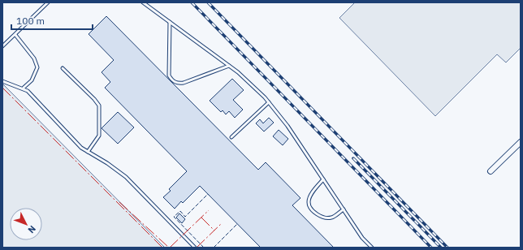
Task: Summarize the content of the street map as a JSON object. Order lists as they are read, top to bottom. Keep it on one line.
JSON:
{"scale_bar":"100 m","north":"bottom right"}
